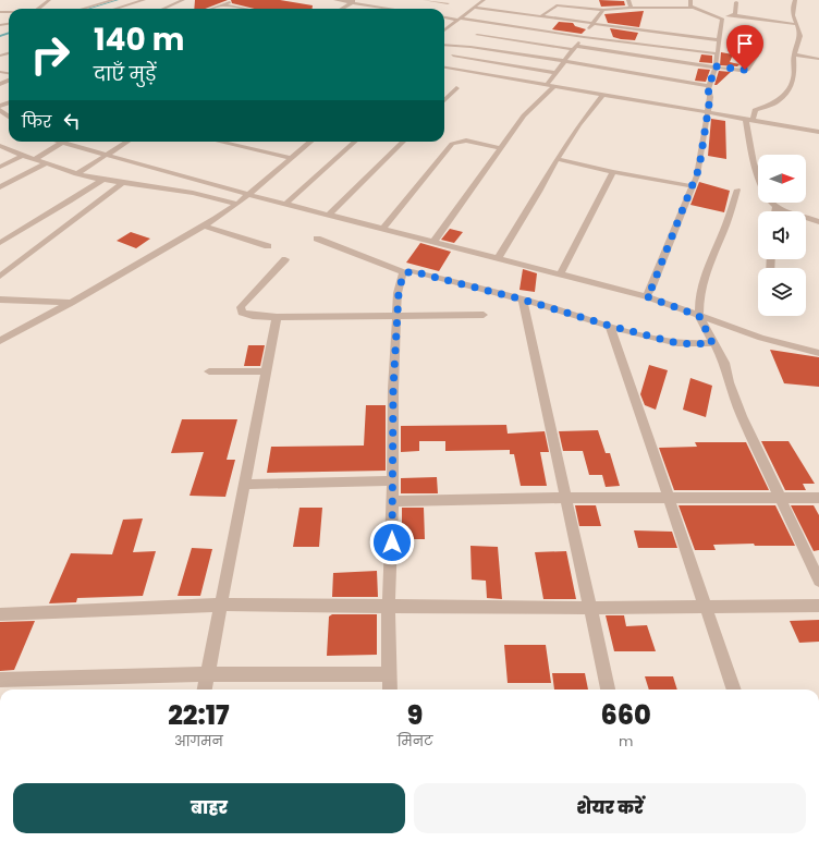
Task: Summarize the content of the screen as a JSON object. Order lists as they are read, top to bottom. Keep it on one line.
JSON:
{"north":"right","page":{"turn":["140 m","दाएँ मुड़ें"],"then":"फिर","eta":["22:17","आगमन","9","मिनट","660","m"],"buttons":["बाहर","शेयर करें"]}}
